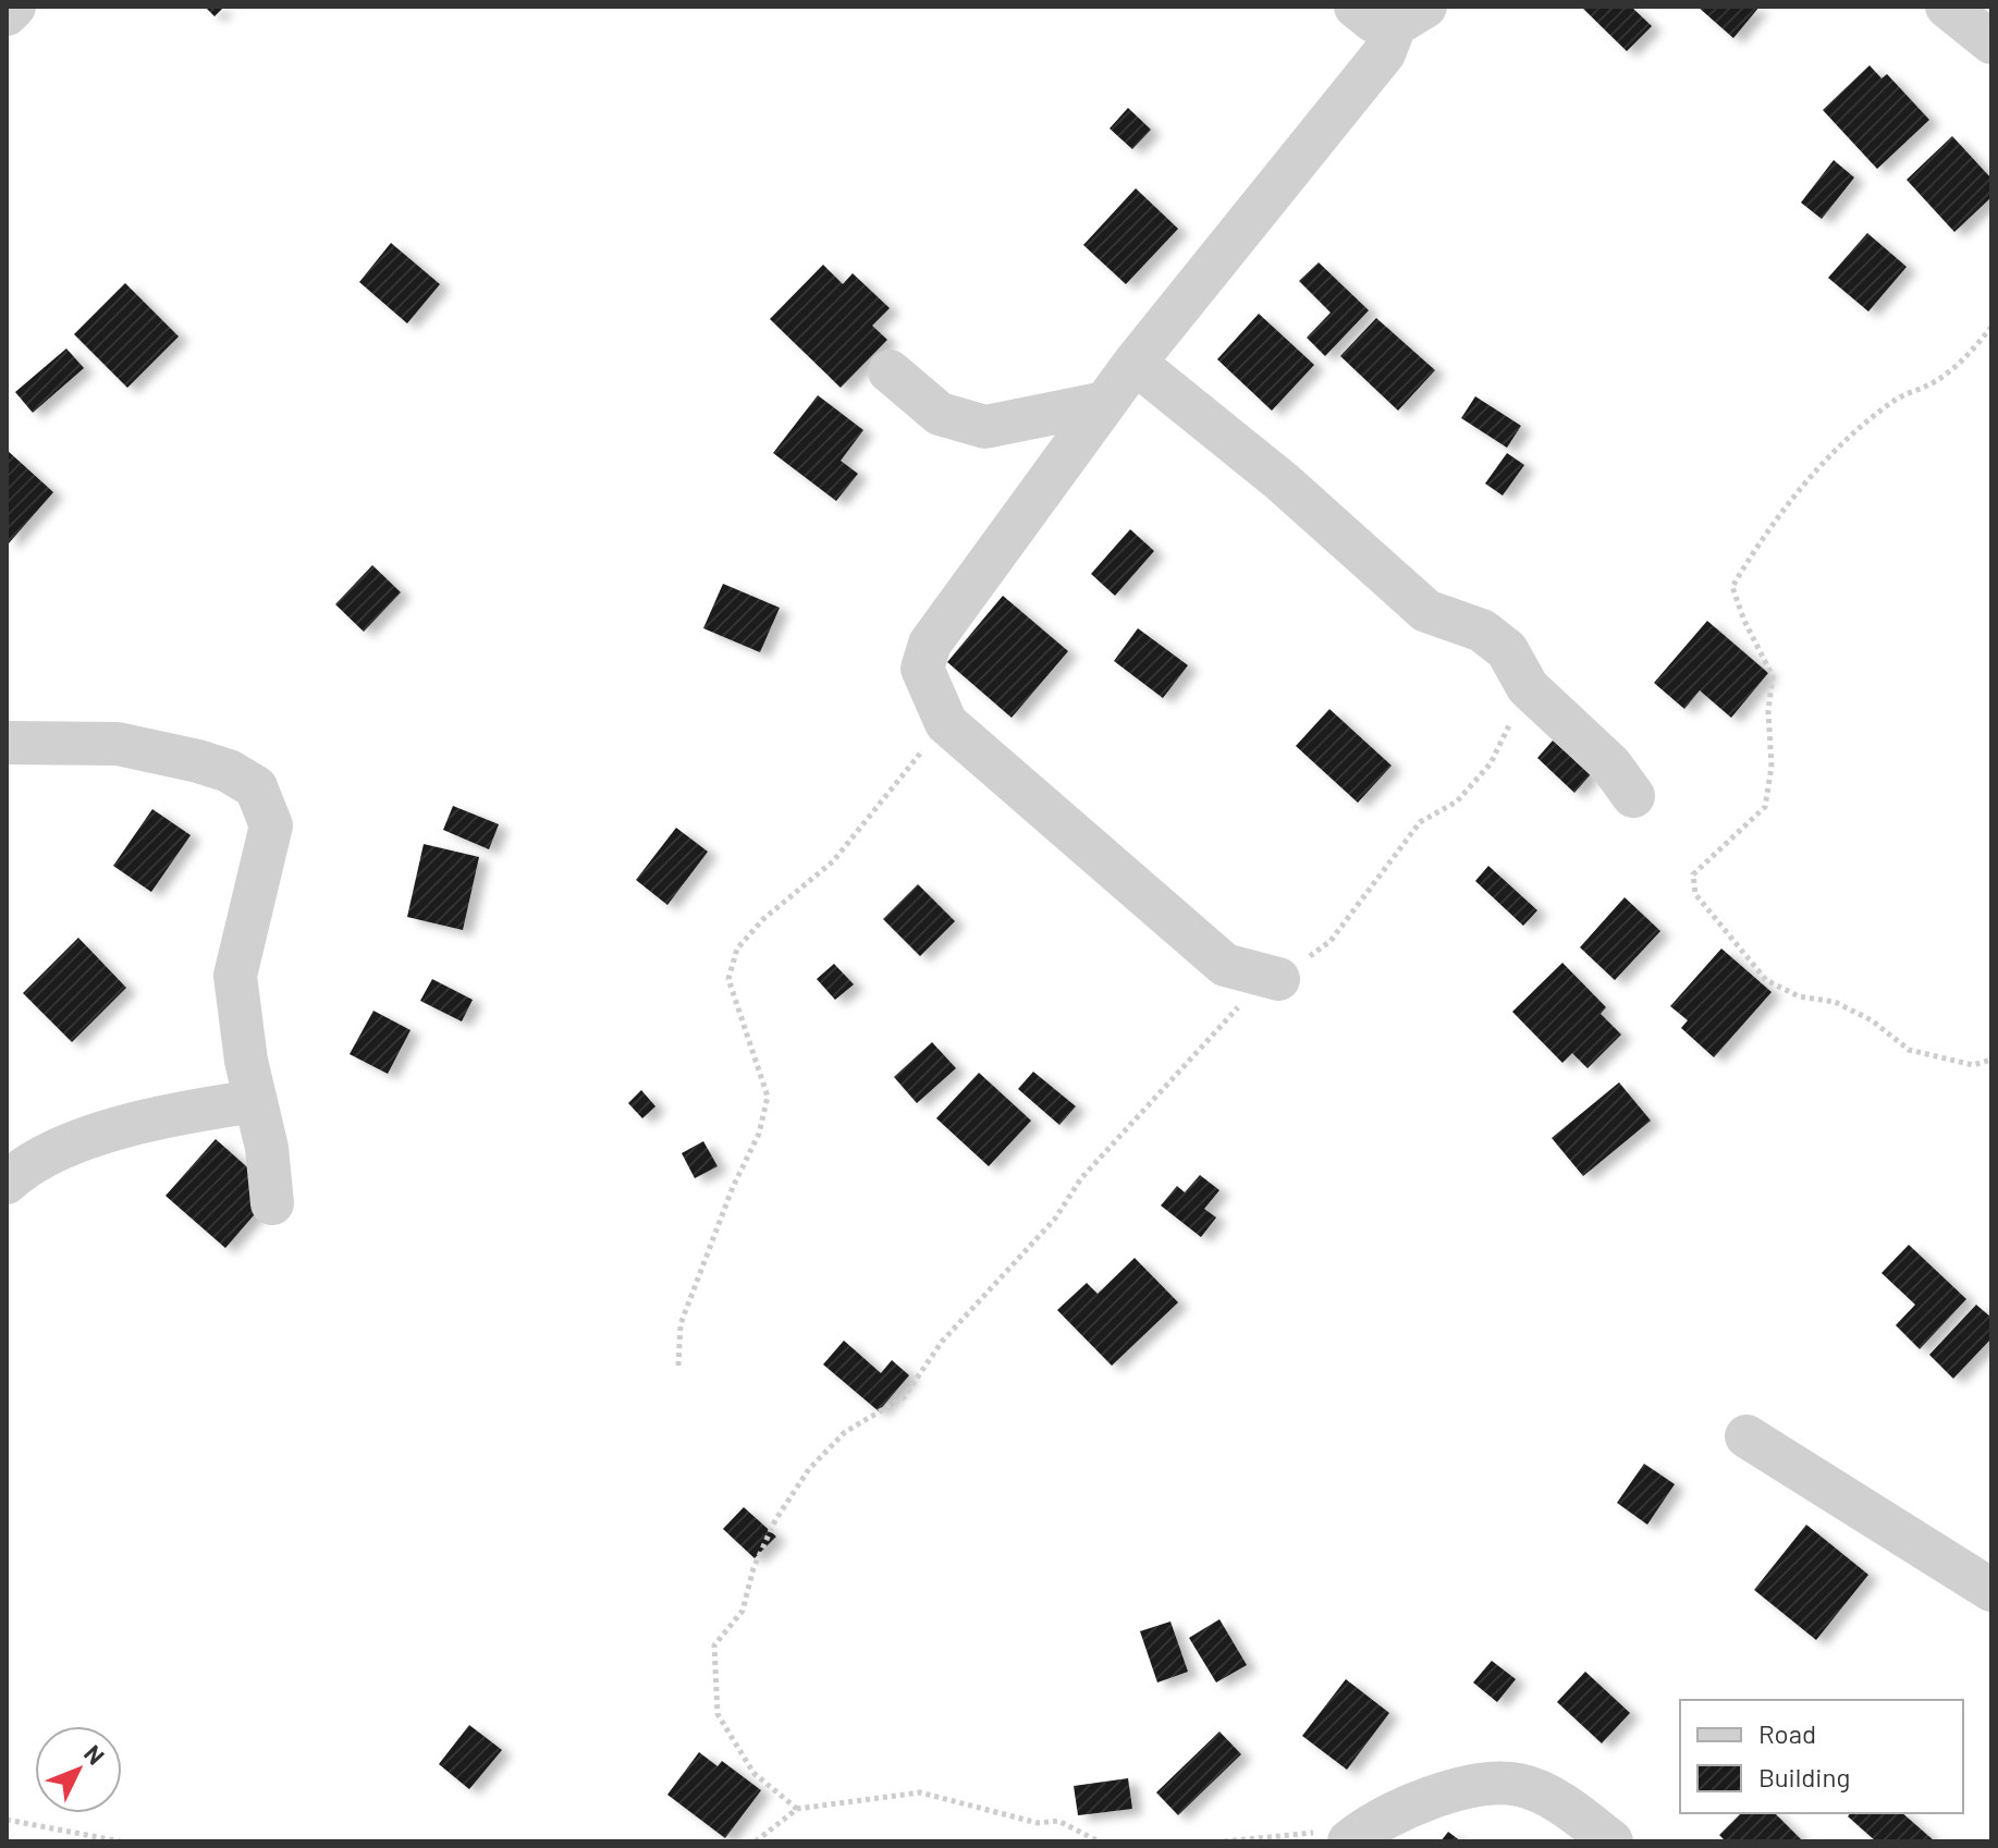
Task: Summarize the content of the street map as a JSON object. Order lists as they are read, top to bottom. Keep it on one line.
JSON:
{"legend":["Road","Building"],"north":"top right"}
